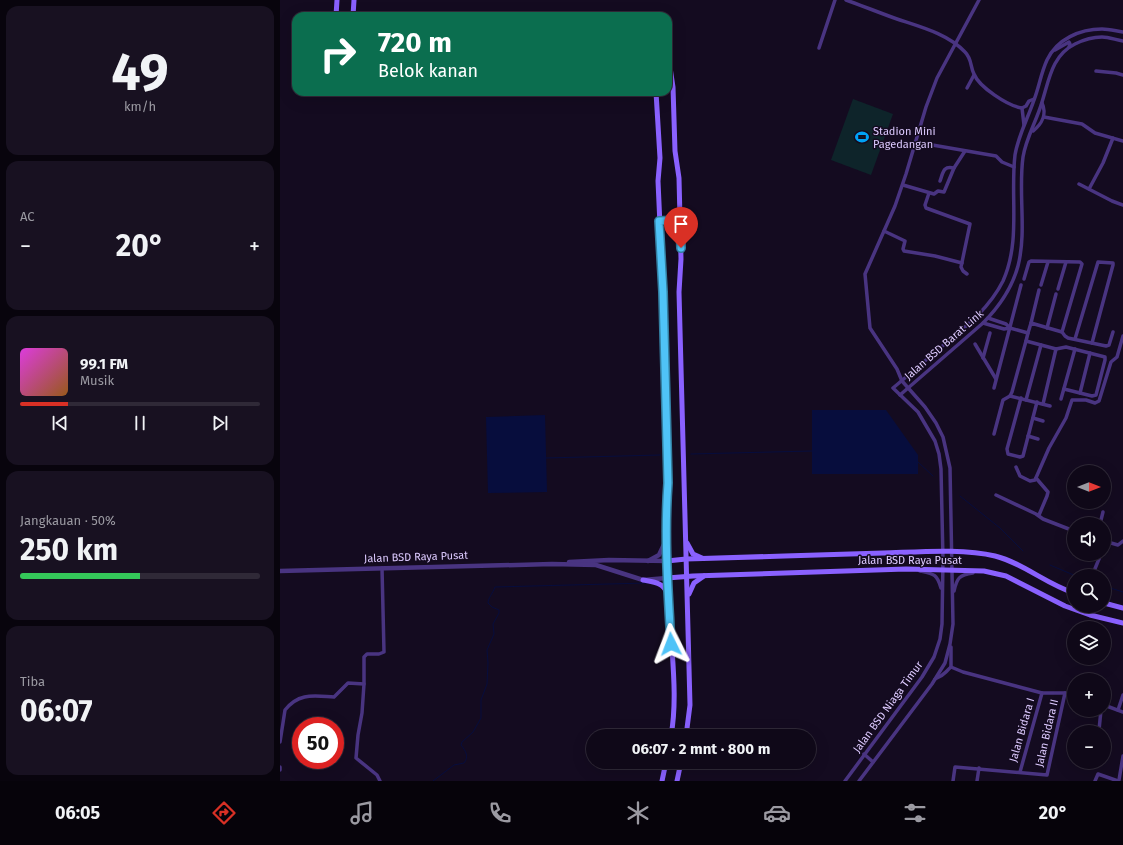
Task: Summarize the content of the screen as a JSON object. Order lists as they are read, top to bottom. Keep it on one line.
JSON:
{"streets":{"main road":["Jalan BSD Raya Pusat"],"street":["Jalan BSD Barat Link","Jalan BSD Niaga Timur","Jalan Bidara I","Jalan Bidara II"]},"crossings":[["Jalan BSD Barat Link","Jalan BSD Niaga Timur"],["Jalan BSD Raya Pusat","Jalan BSD Niaga Timur"],["Jalan Bidara I","Jalan Bidara II"]],"places":{"sports":["Stadion Mini Pagedangan"]},"north":"right","page":{"tile":[["49","km/h"],"AC",["Jangkauan · 50%","250 km"],["Tiba","06:07"]],"turn":["720 m","Belok kanan"],"heat":["−","20°","+"],"song":["99.1 FM","Musik"],"map_buttons":["+","−"],"limit":"50","trip":"06:07 · 2 mnt · 800 m","tabs":["06:05","20°"]}}
